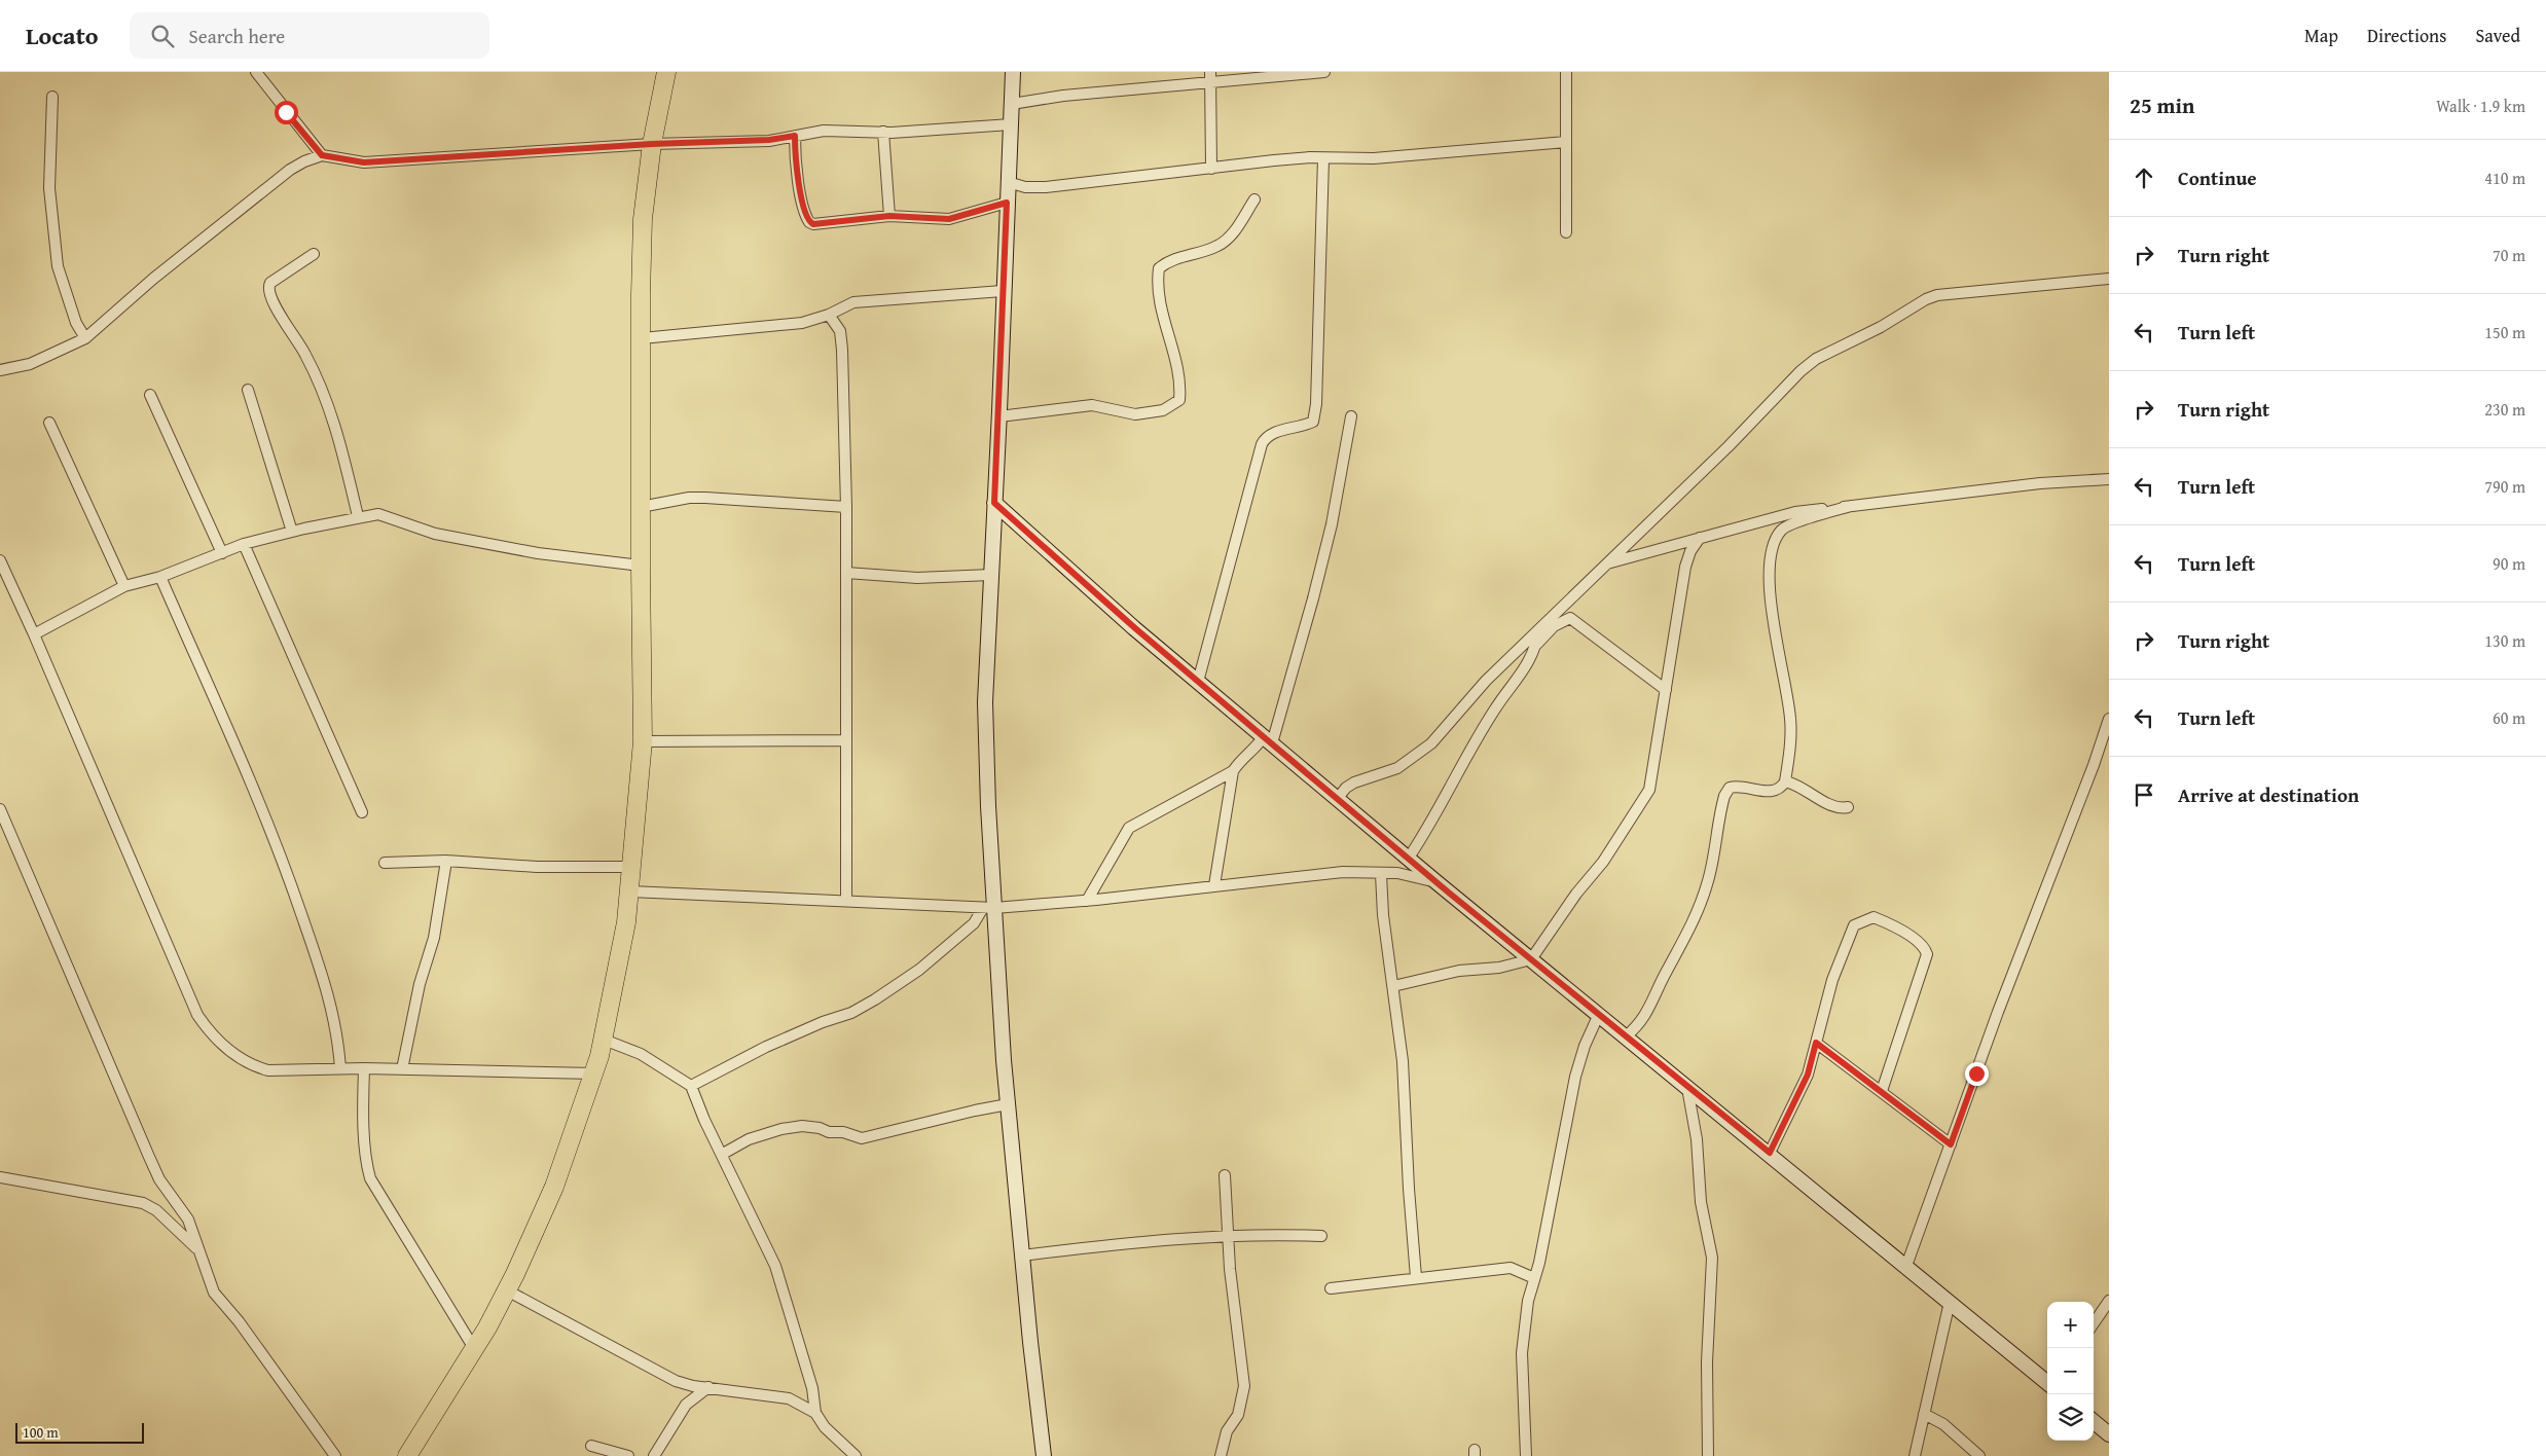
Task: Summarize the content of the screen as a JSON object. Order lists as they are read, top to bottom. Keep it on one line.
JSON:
{"scale_bar":"100 m","page":{"header":"Locato","search":"Search here","nav":["Map","Directions","Saved"],"heading":["25 min","Walk · 1.9 km"],"list":[["Continue","410 m"],["Turn right","70 m"],["Turn left","150 m"],["Turn right","230 m"],["Turn left","790 m"],["Turn left","90 m"],["Turn right","130 m"],["Turn left","60 m"],"Arrive at destination"],"map_buttons":["+","−"],"scale":"100 m"}}
